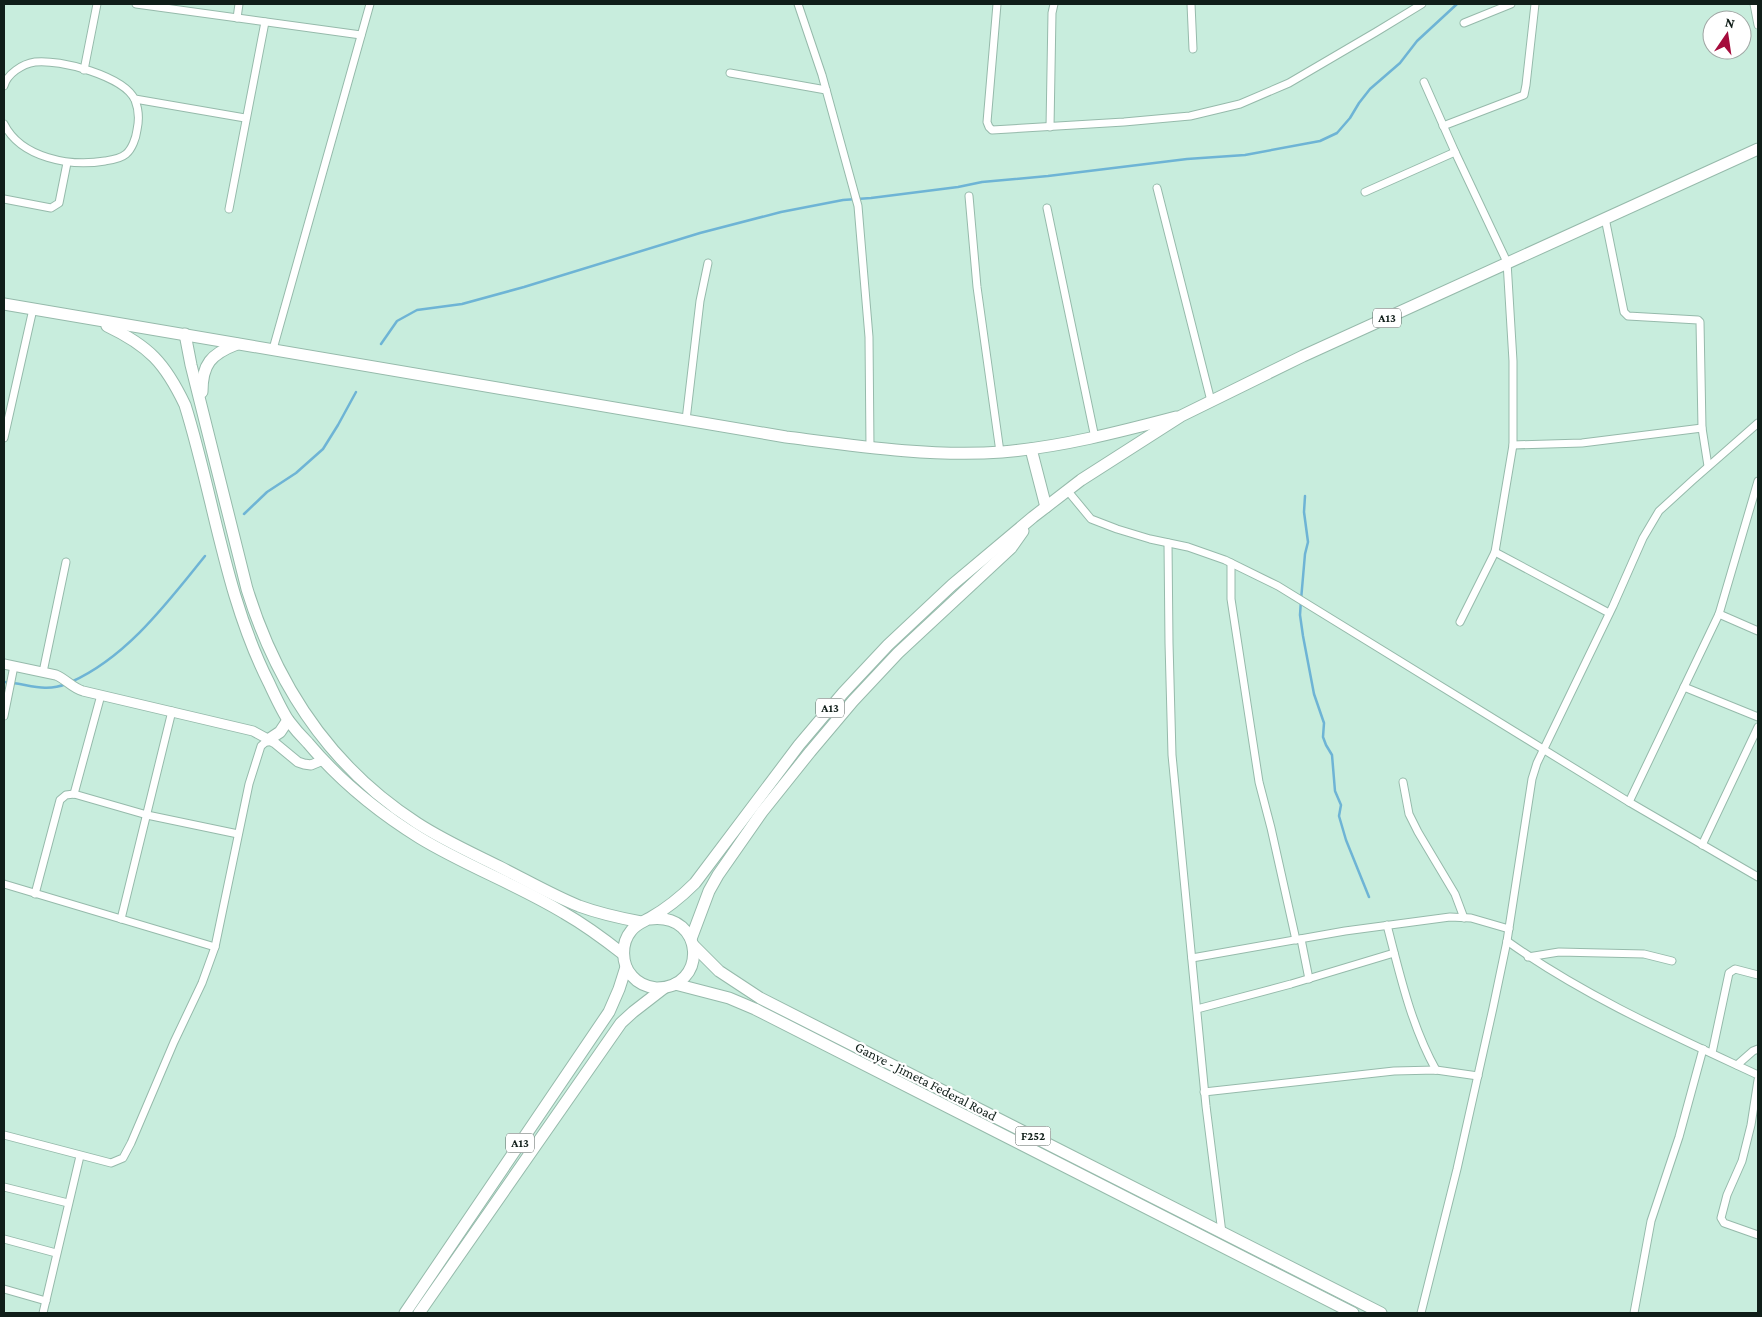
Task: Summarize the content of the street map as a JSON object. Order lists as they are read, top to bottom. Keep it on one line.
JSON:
{"streets":{"main road":["A13","Ganye - Jimeta Federal Road","F252"]},"crossings":[["A13","Ganye - Jimeta Federal Road"]],"north":"top"}
